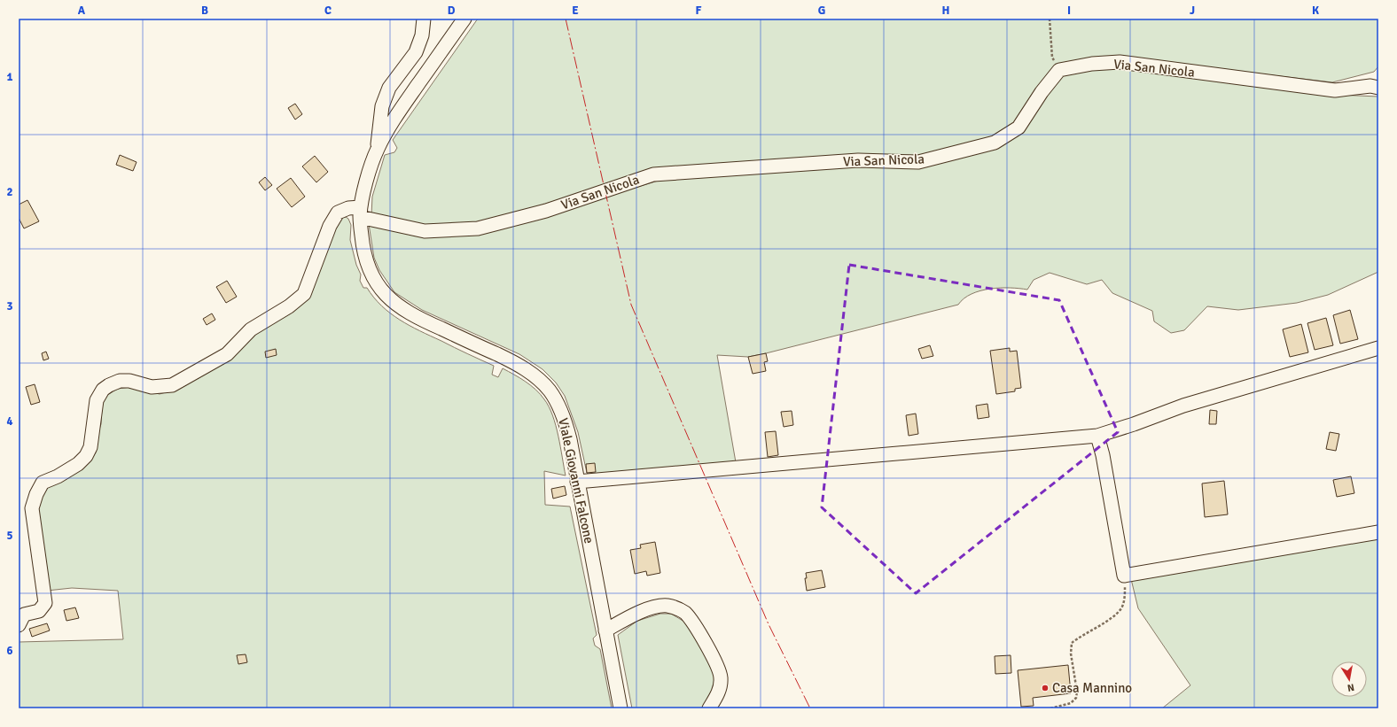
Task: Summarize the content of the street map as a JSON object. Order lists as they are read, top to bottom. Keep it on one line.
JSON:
{"streets":{"street":["Via San Nicola","Viale Giovanni Falcone"]},"crossings":[["Via San Nicola","Viale Giovanni Falcone"]],"places":["Casa Mannino"],"north":"bottom","grid":{"columns":["A","B","C","D","E","F","G","H","I","J","K"],"rows":["1","2","3","4","5","6"]}}
